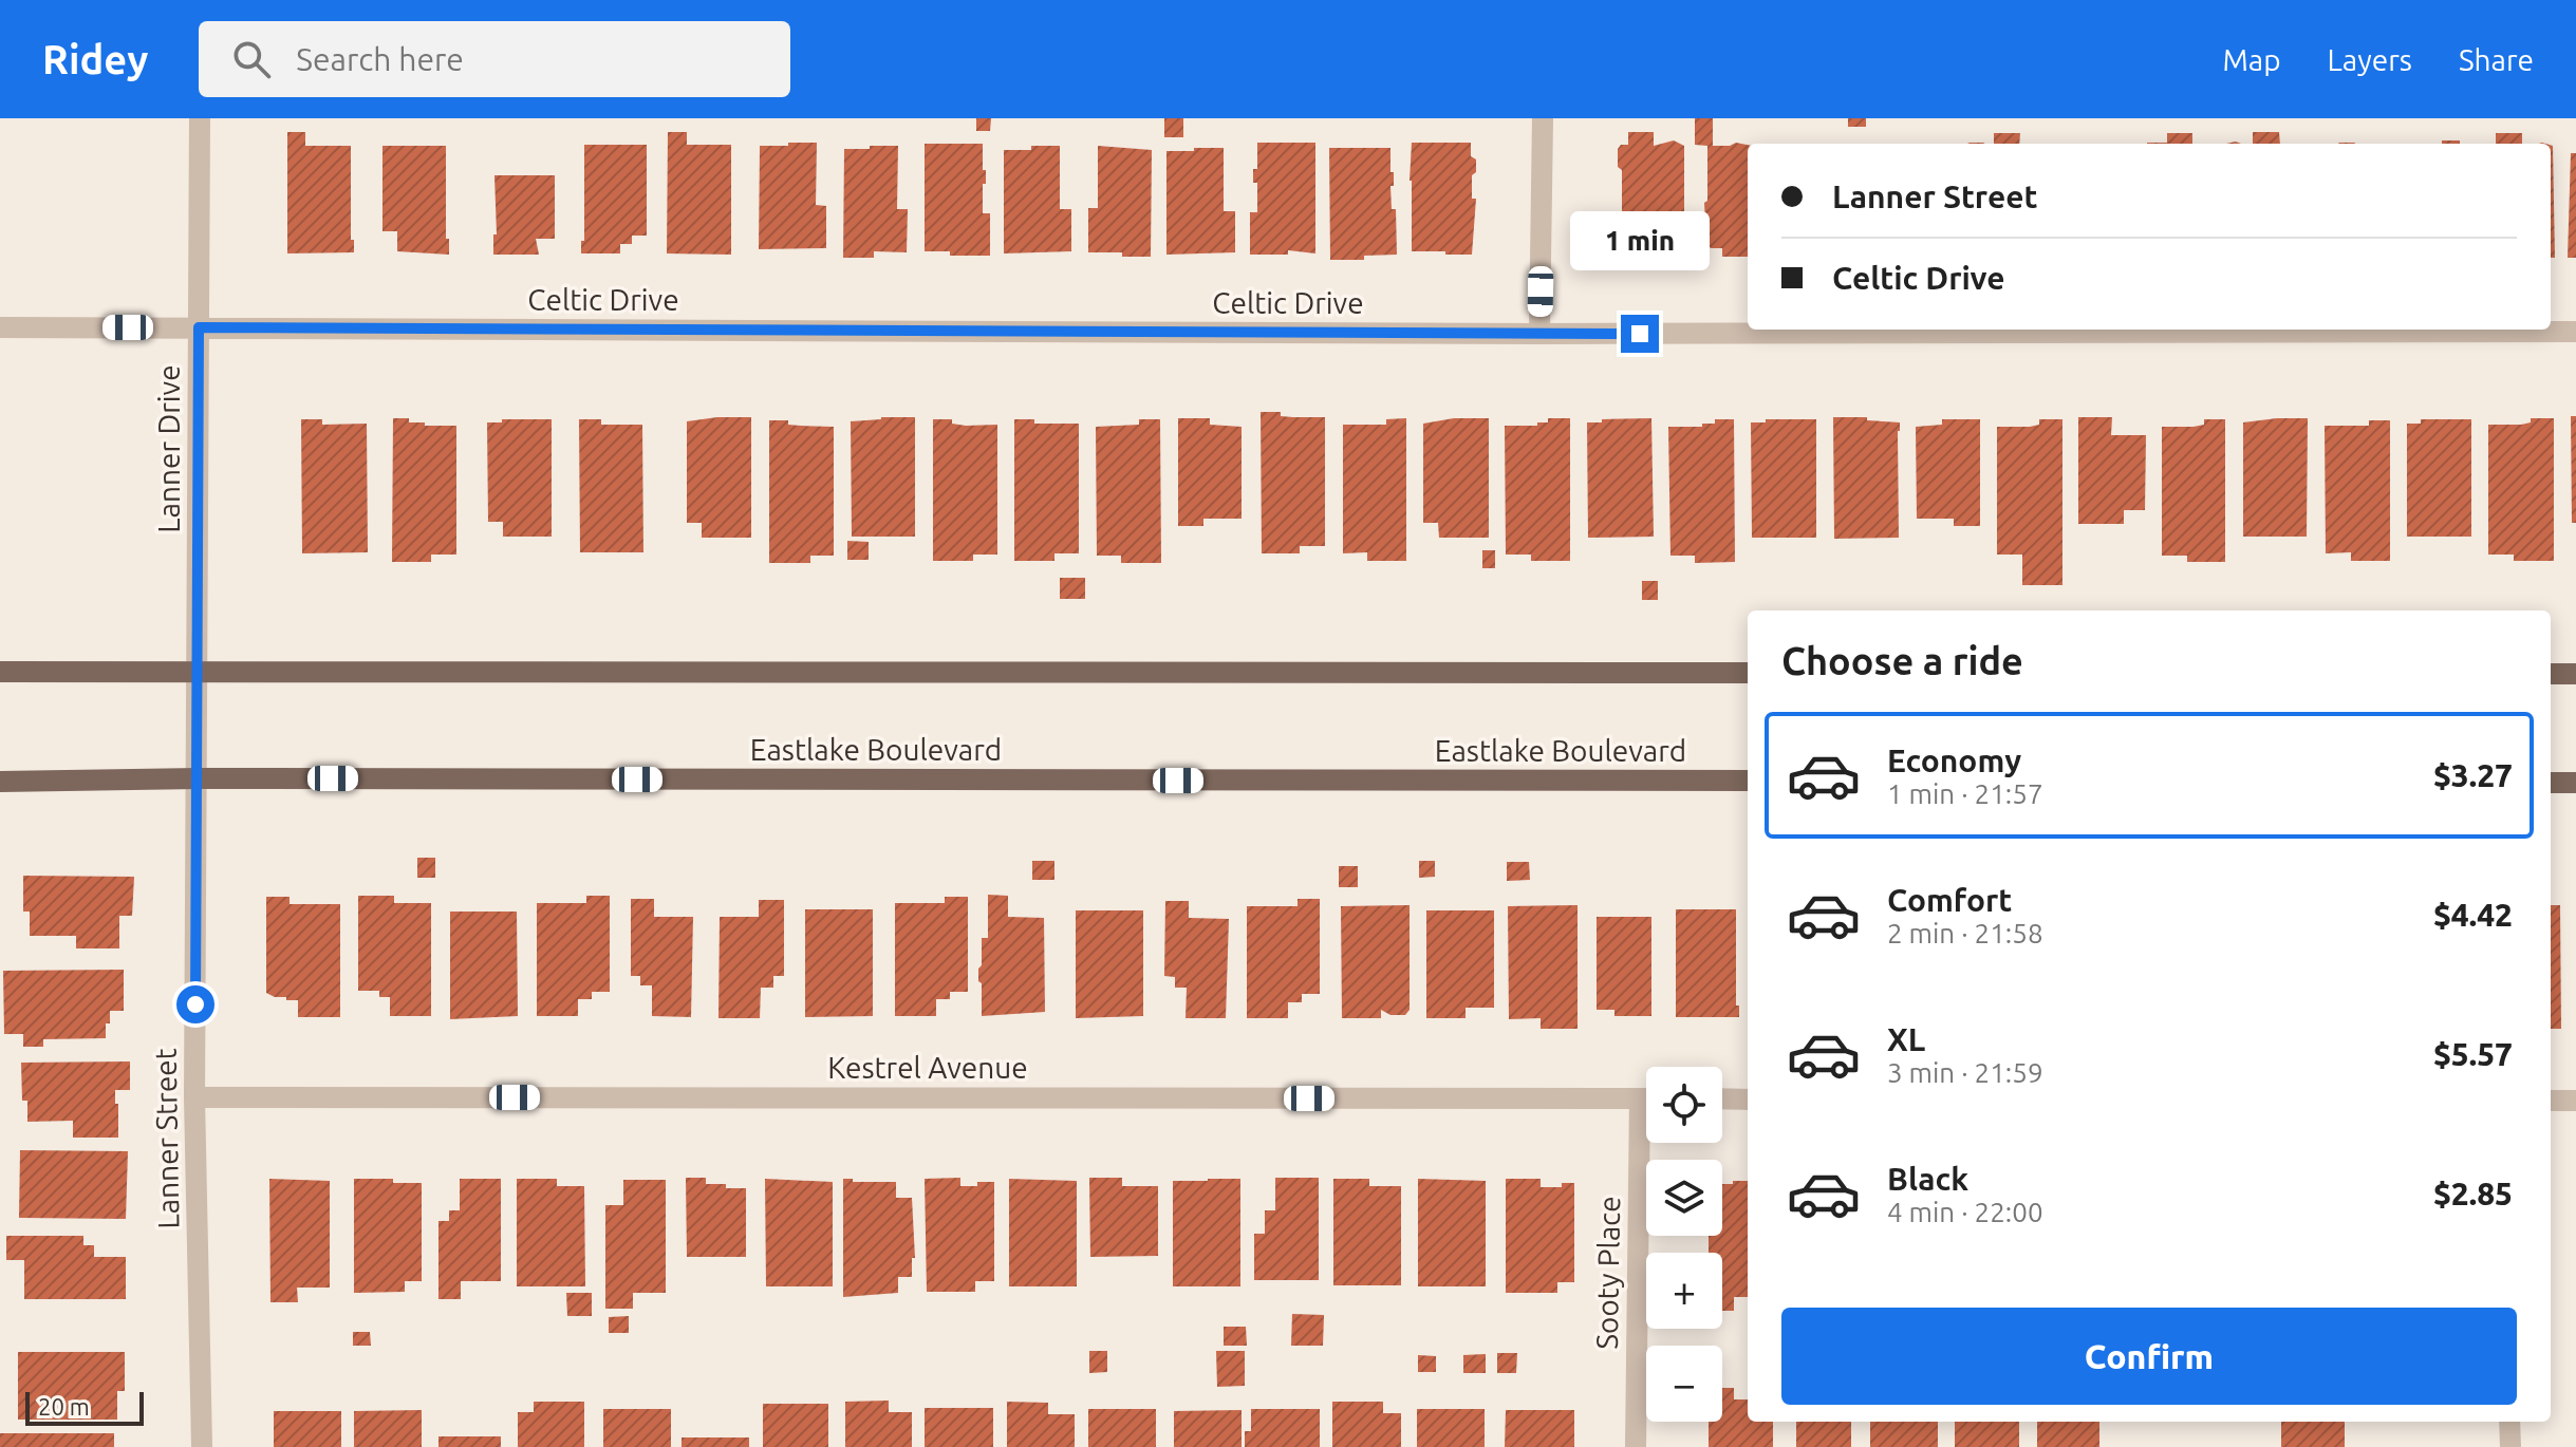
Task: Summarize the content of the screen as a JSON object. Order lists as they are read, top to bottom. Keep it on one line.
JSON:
{"streets":{"main road":["Eastlake Boulevard"],"street":["Celtic Drive","Lanner Drive","Kestrel Avenue","Lanner Street","Sooty Place"]},"crossings":[["Celtic Drive","Lanner Drive"],["Lanner Drive","Eastlake Boulevard"],["Lanner Drive","Lanner Street"],["Eastlake Boulevard","Lanner Street"],["Kestrel Avenue","Lanner Street"]],"scale_bar":"20 m","page":{"header":"Ridey","search":"Search here","nav":["Map","Layers","Share"],"banner":["Lanner Street","Celtic Drive"],"bubble":"1 min","heading":"Choose a ride","list":[{"name":"Economy","note":"1 min · 21:57","value":"$3.27"},{"name":"Comfort","note":"2 min · 21:58","value":"$4.42"},{"name":"XL","note":"3 min · 21:59","value":"$5.57"},{"name":"Black","note":"4 min · 22:00","value":"$2.85"}],"map_buttons":["+","−"],"buttons":"Confirm","scale":"20 m"}}
